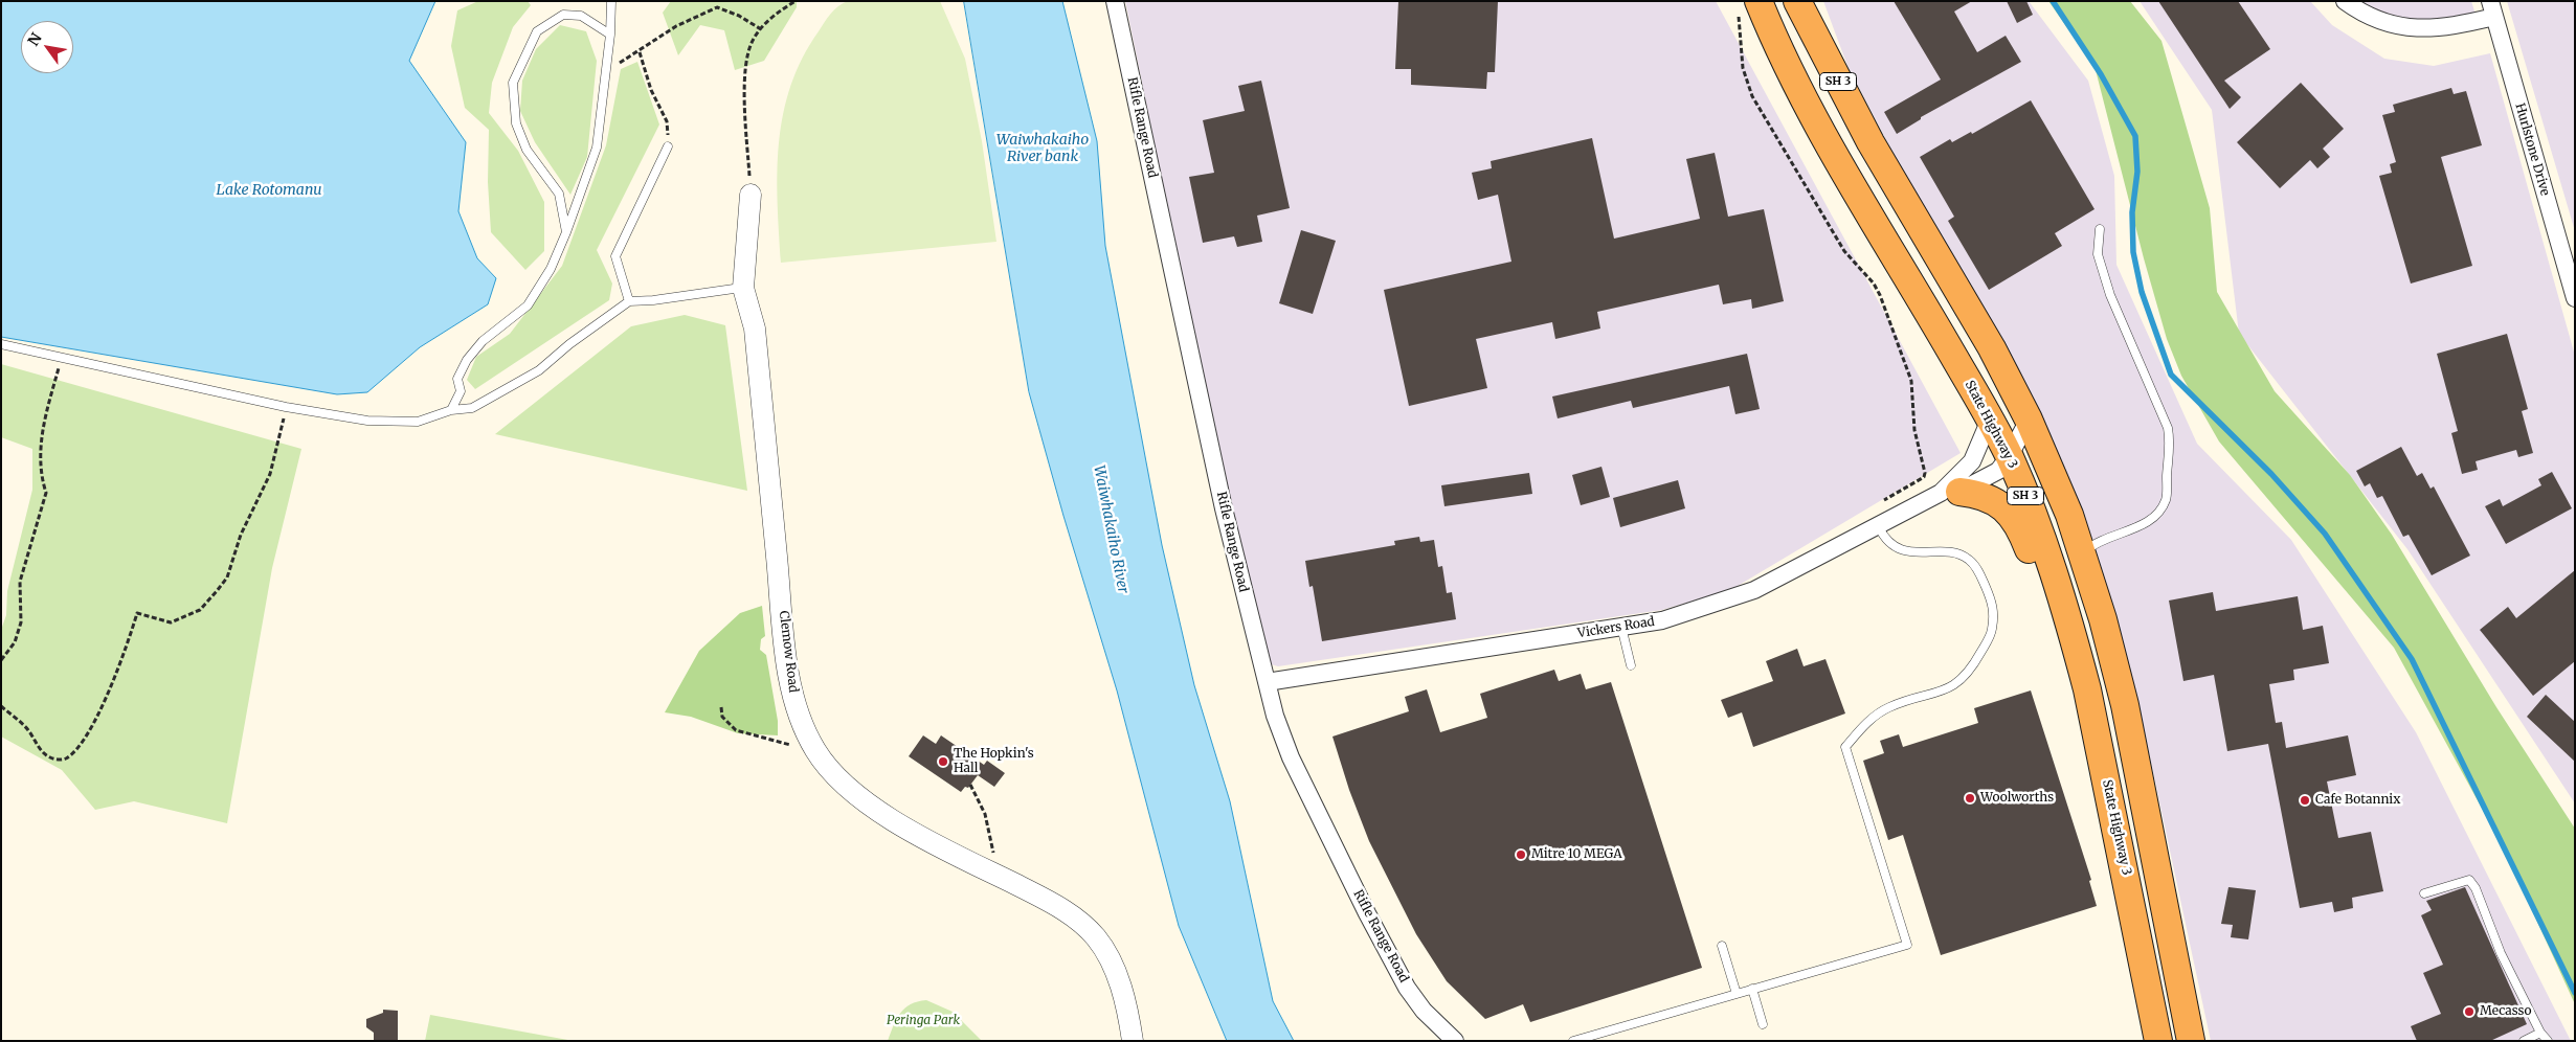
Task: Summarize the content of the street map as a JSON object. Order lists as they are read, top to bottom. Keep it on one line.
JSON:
{"streets":{"highway":["SH 3","State Highway 3"],"street":["Rifle Range Road","Hurlstone Drive","Vickers Road","Clemow Road"]},"crossings":[["SH 3","Vickers Road"],["Rifle Range Road","Vickers Road"],["State Highway 3","Vickers Road"]],"water":["Waiwhakaiho River bank","Lake Rotomanu","Waiwhakaiho River"],"parks":["Peringa Park"],"places":["The Hopkin's Hall","Woolworths","Cafe Botannix","Mitre 10 MEGA","Mecasso"],"north":"top left"}
